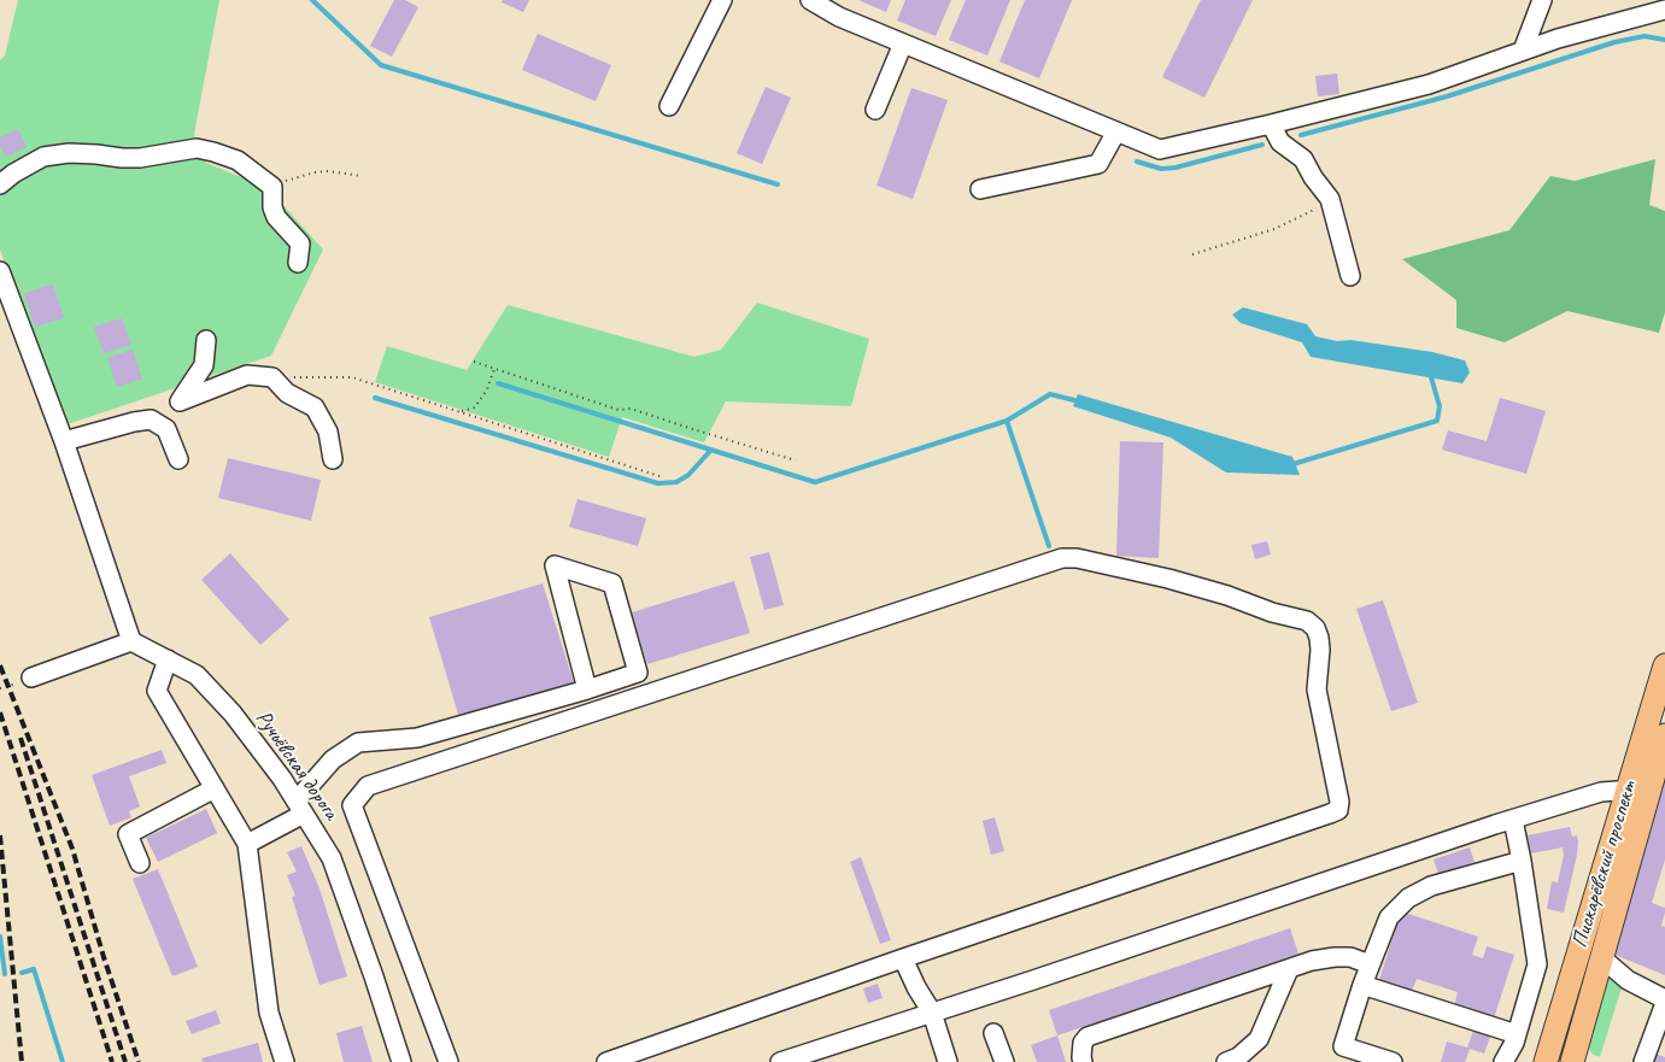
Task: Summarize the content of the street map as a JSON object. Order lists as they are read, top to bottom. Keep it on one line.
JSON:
{"streets":{"main road":["Пискарёвский проспект"],"street":["Ручьёвская дорога"]}}
